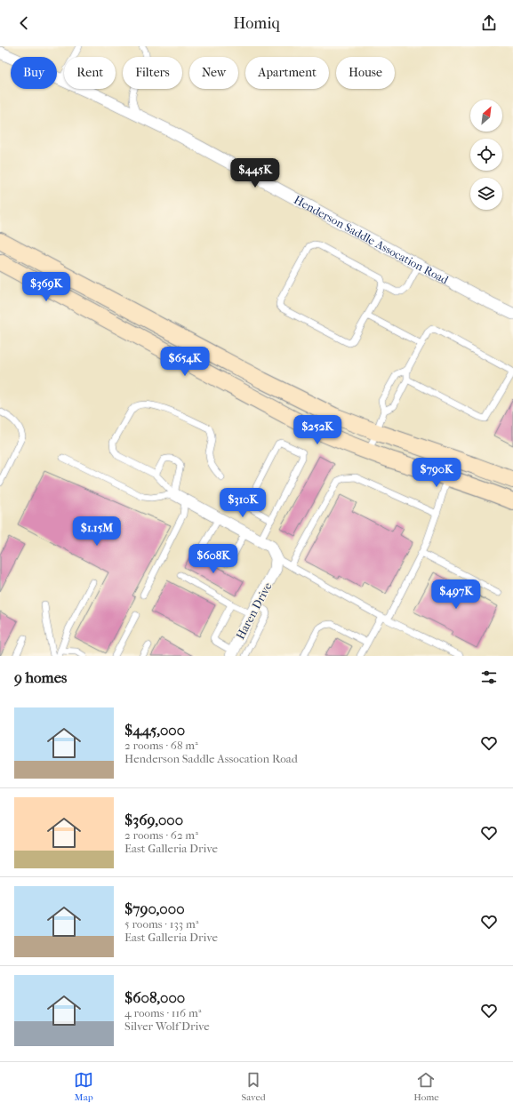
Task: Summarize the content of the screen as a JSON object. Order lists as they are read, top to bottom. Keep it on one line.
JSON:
{"streets":{"street":["Henderson Saddle Assocation Road","Haren Drive"]},"north":"top right","page":{"header":"Homiq","chip":["Buy","Rent","Filters","New","Apartment","House"],"price":["$445K","$369K","$654K","$252K","$790K","$310K","$1.15M","$608K","$497K"],"heading":"9 homes","list":[{"name":"$445,000","note":"2 rooms · 68 m² · Henderson Saddle Assocation Road"},{"name":"$369,000","note":"2 rooms · 62 m² · East Galleria Drive"},{"name":"$790,000","note":"5 rooms · 133 m² · East Galleria Drive"},{"name":"$608,000","note":"4 rooms · 116 m² · Silver Wolf Drive"}],"tabs":["Map","Saved","Home"]}}
